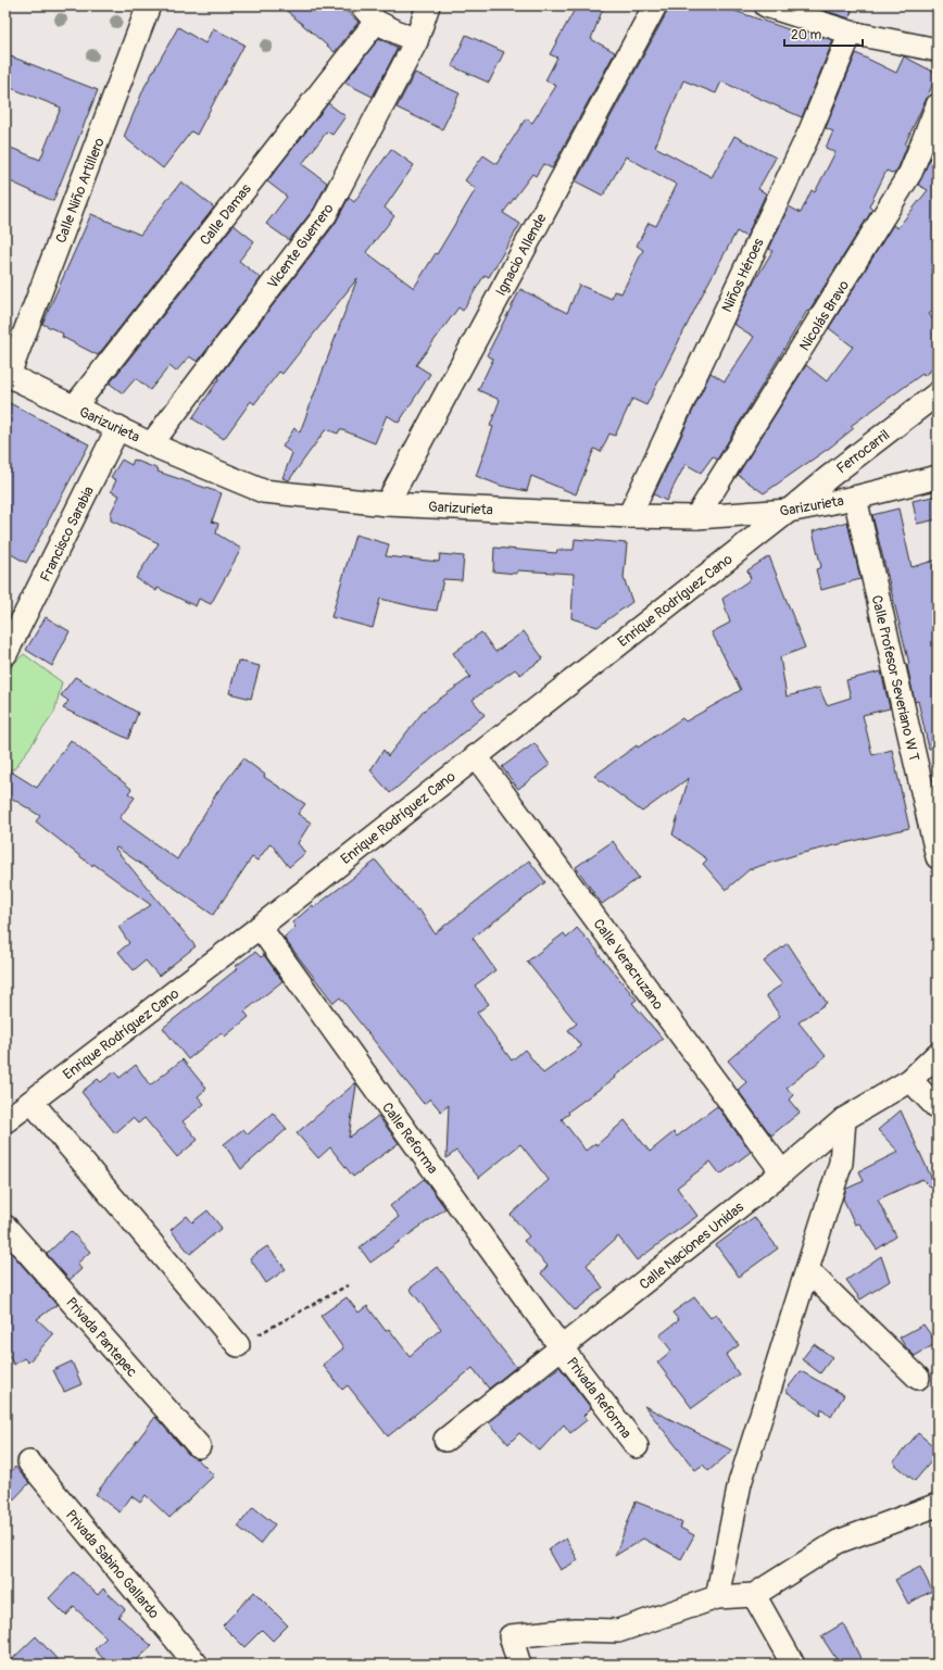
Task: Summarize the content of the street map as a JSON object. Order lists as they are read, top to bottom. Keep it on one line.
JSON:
{"streets":{"street":["Calle Niño Artillero","Calle Damas","Vicente Guerrero","Ignacio Allende","Niños Héroes","Nicolás Bravo","Garizurieta","Ferrocarril","Francisco Sarabia","Enrique Rodríguez Cano","Calle Profesor Severiano W T","Calle Veracruzano","Calle Reforma","Calle Naciones Unidas","Privada Pantepec","Privada Reforma","Privada Sabino Gallardo"]},"crossings":[["Calle Niño Artillero","Garizurieta"],["Calle Damas","Garizurieta"],["Vicente Guerrero","Garizurieta"],["Ignacio Allende","Garizurieta"],["Niños Héroes","Garizurieta"],["Nicolás Bravo","Garizurieta"],["Garizurieta","Ferrocarril"],["Garizurieta","Francisco Sarabia"],["Garizurieta","Enrique Rodríguez Cano"],["Garizurieta","Calle Profesor Severiano W T"],["Ferrocarril","Enrique Rodríguez Cano"],["Enrique Rodríguez Cano","Calle Veracruzano"],["Enrique Rodríguez Cano","Calle Reforma"],["Calle Veracruzano","Calle Naciones Unidas"],["Calle Reforma","Calle Naciones Unidas"],["Calle Reforma","Privada Reforma"],["Calle Naciones Unidas","Privada Reforma"]],"scale_bar":"20 m"}
